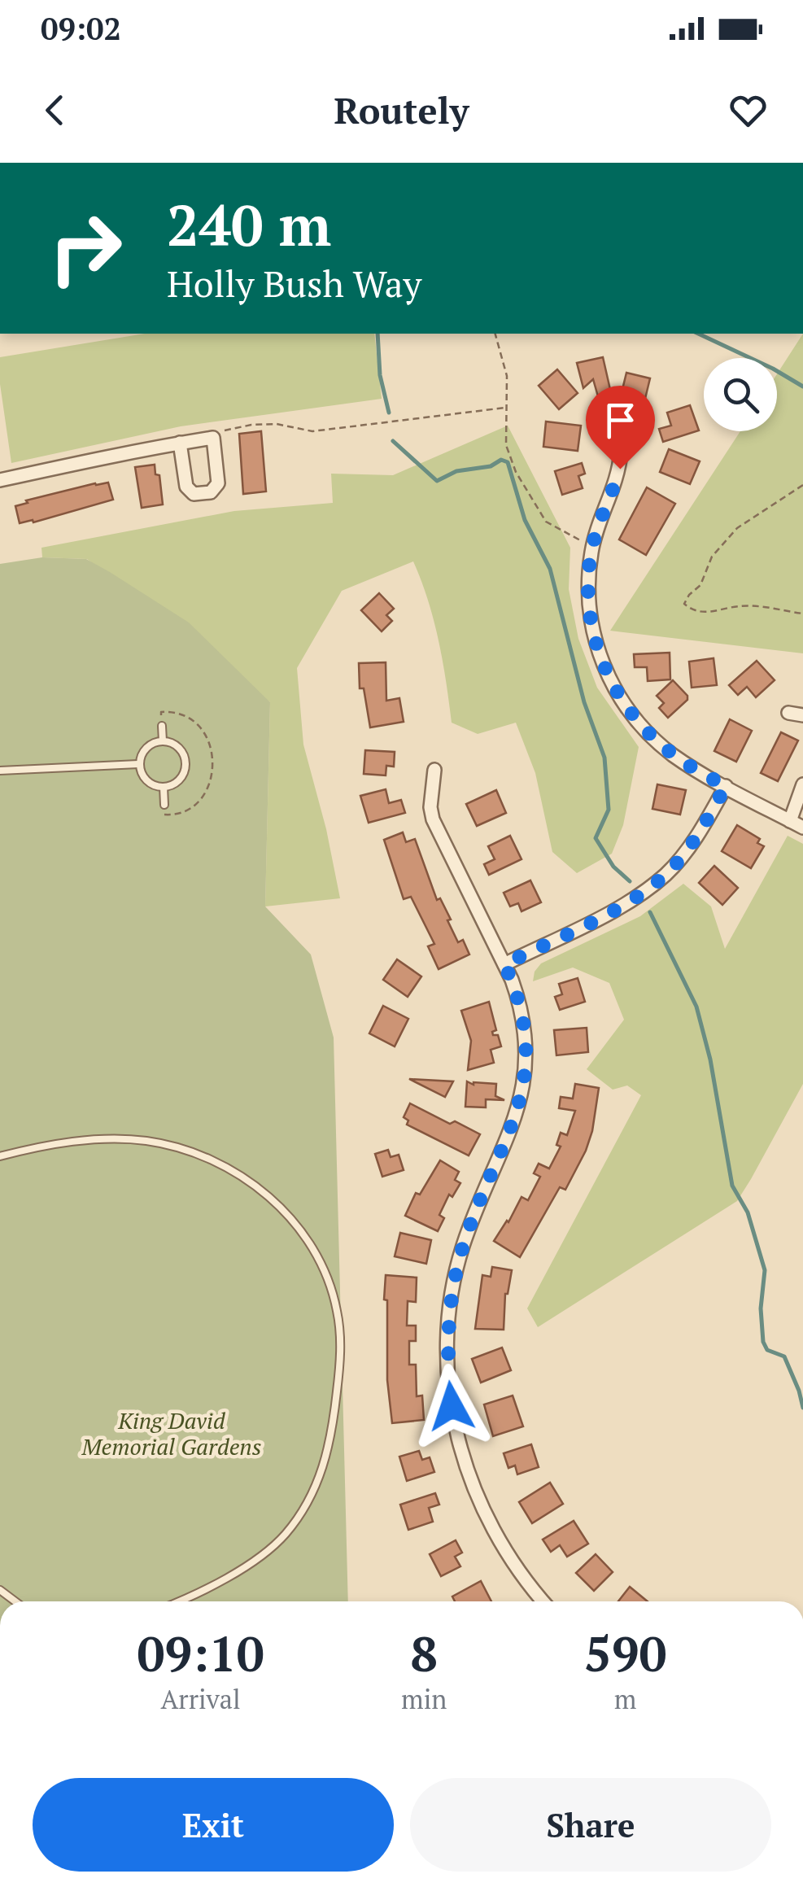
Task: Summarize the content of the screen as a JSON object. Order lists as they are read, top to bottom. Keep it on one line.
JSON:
{"parks":["King David Memorial Gardens"],"page":{"status":"09:02","header":"Routely","turn":["240 m","Holly Bush Way"],"eta":["09:10","Arrival","8","min","590","m"],"buttons":["Exit","Share"]}}
